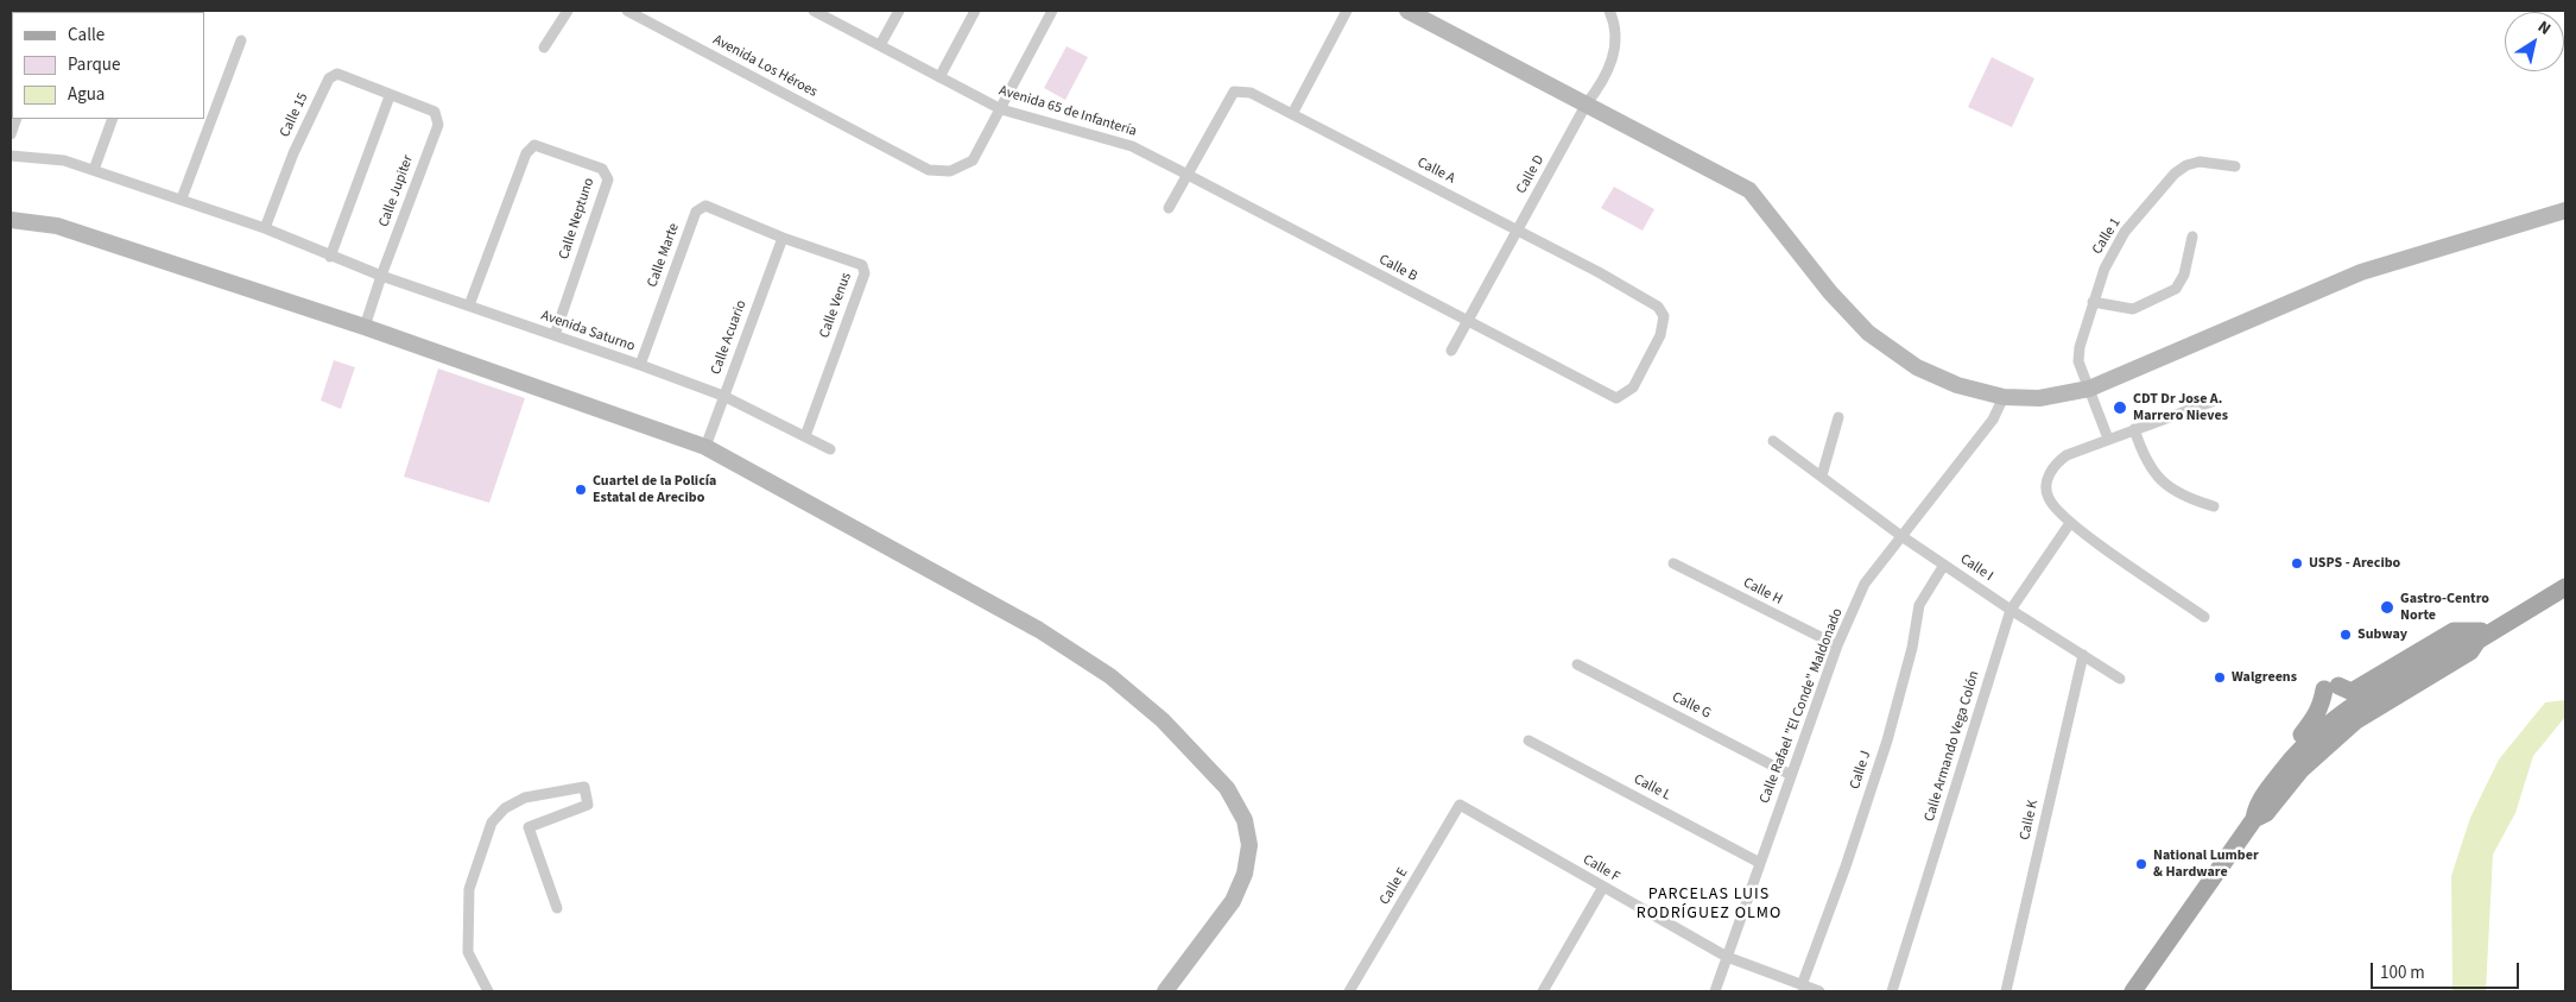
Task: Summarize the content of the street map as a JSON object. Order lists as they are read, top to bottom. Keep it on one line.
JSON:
{"streets":{"street":["Avenida Los Héroes","Avenida 65 de Infantería","Calle 15","Calle A","Calle D","Calle Jupiter","Calle Neptuno","Calle 1","Calle Marte","Calle B","Calle Venus","Avenida Saturno","Calle Acuario","Calle I","Calle H","Calle G","Calle Rafael \"El Conde\" Maldonado","Calle Armando Vega Colón","Calle J","Calle L","Calle K","Calle F","Calle E"]},"crossings":[["Avenida Los Héroes","Avenida 65 de Infantería"],["Avenida 65 de Infantería","Calle B"],["Calle 15","Calle Jupiter"],["Calle 15","Avenida Saturno"],["Calle A","Calle D"],["Calle A","Calle B"],["Calle D","Calle B"],["Calle Jupiter","Avenida Saturno"],["Calle Neptuno","Avenida Saturno"],["Calle Marte","Calle Venus"],["Calle Marte","Avenida Saturno"],["Calle Marte","Calle Acuario"],["Calle Venus","Avenida Saturno"],["Calle Venus","Calle Acuario"],["Avenida Saturno","Calle Acuario"],["Calle I","Calle Rafael \"El Conde\" Maldonado"],["Calle I","Calle Armando Vega Colón"],["Calle I","Calle J"],["Calle I","Calle K"],["Calle H","Calle Rafael \"El Conde\" Maldonado"],["Calle G","Calle Rafael \"El Conde\" Maldonado"],["Calle Rafael \"El Conde\" Maldonado","Calle L"],["Calle Rafael \"El Conde\" Maldonado","Calle F"],["Calle J","Calle F"],["Calle F","Calle E"]],"districts":["PARCELAS LUIS RODRÍGUEZ OLMO"],"places":["CDT Dr Jose A. Marrero Nieves","Cuartel de la Policía Estatal de Arecibo","USPS - Arecibo","Gastro-Centro Norte","Subway","Walgreens","National Lumber & Hardware"],"legend":["Calle","Parque","Agua"],"scale_bar":"100 m","north":"top right"}
